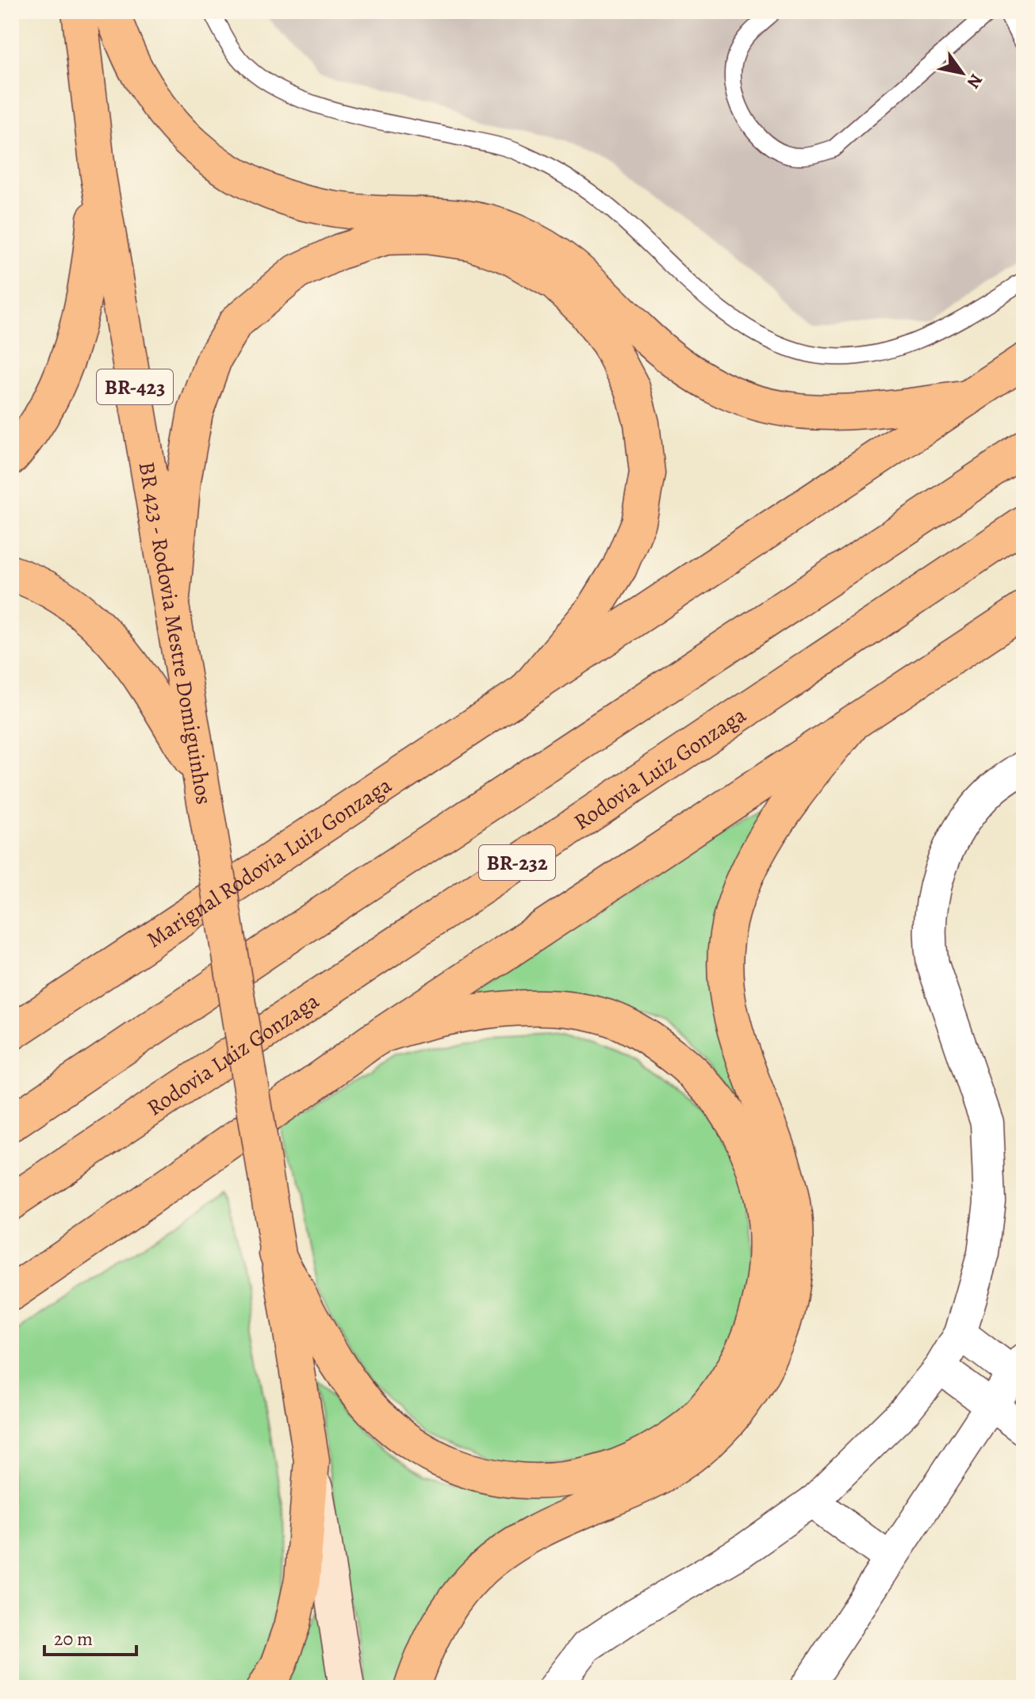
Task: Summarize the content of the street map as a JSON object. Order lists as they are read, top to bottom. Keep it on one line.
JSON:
{"streets":{"main road":["BR-423","BR 423 - Rodovia Mestre Domiguinhos","Rodovia Luiz Gonzaga","Marignal Rodovia Luiz Gonzaga","BR-232"]},"scale_bar":"20 m","north":"bottom right"}
